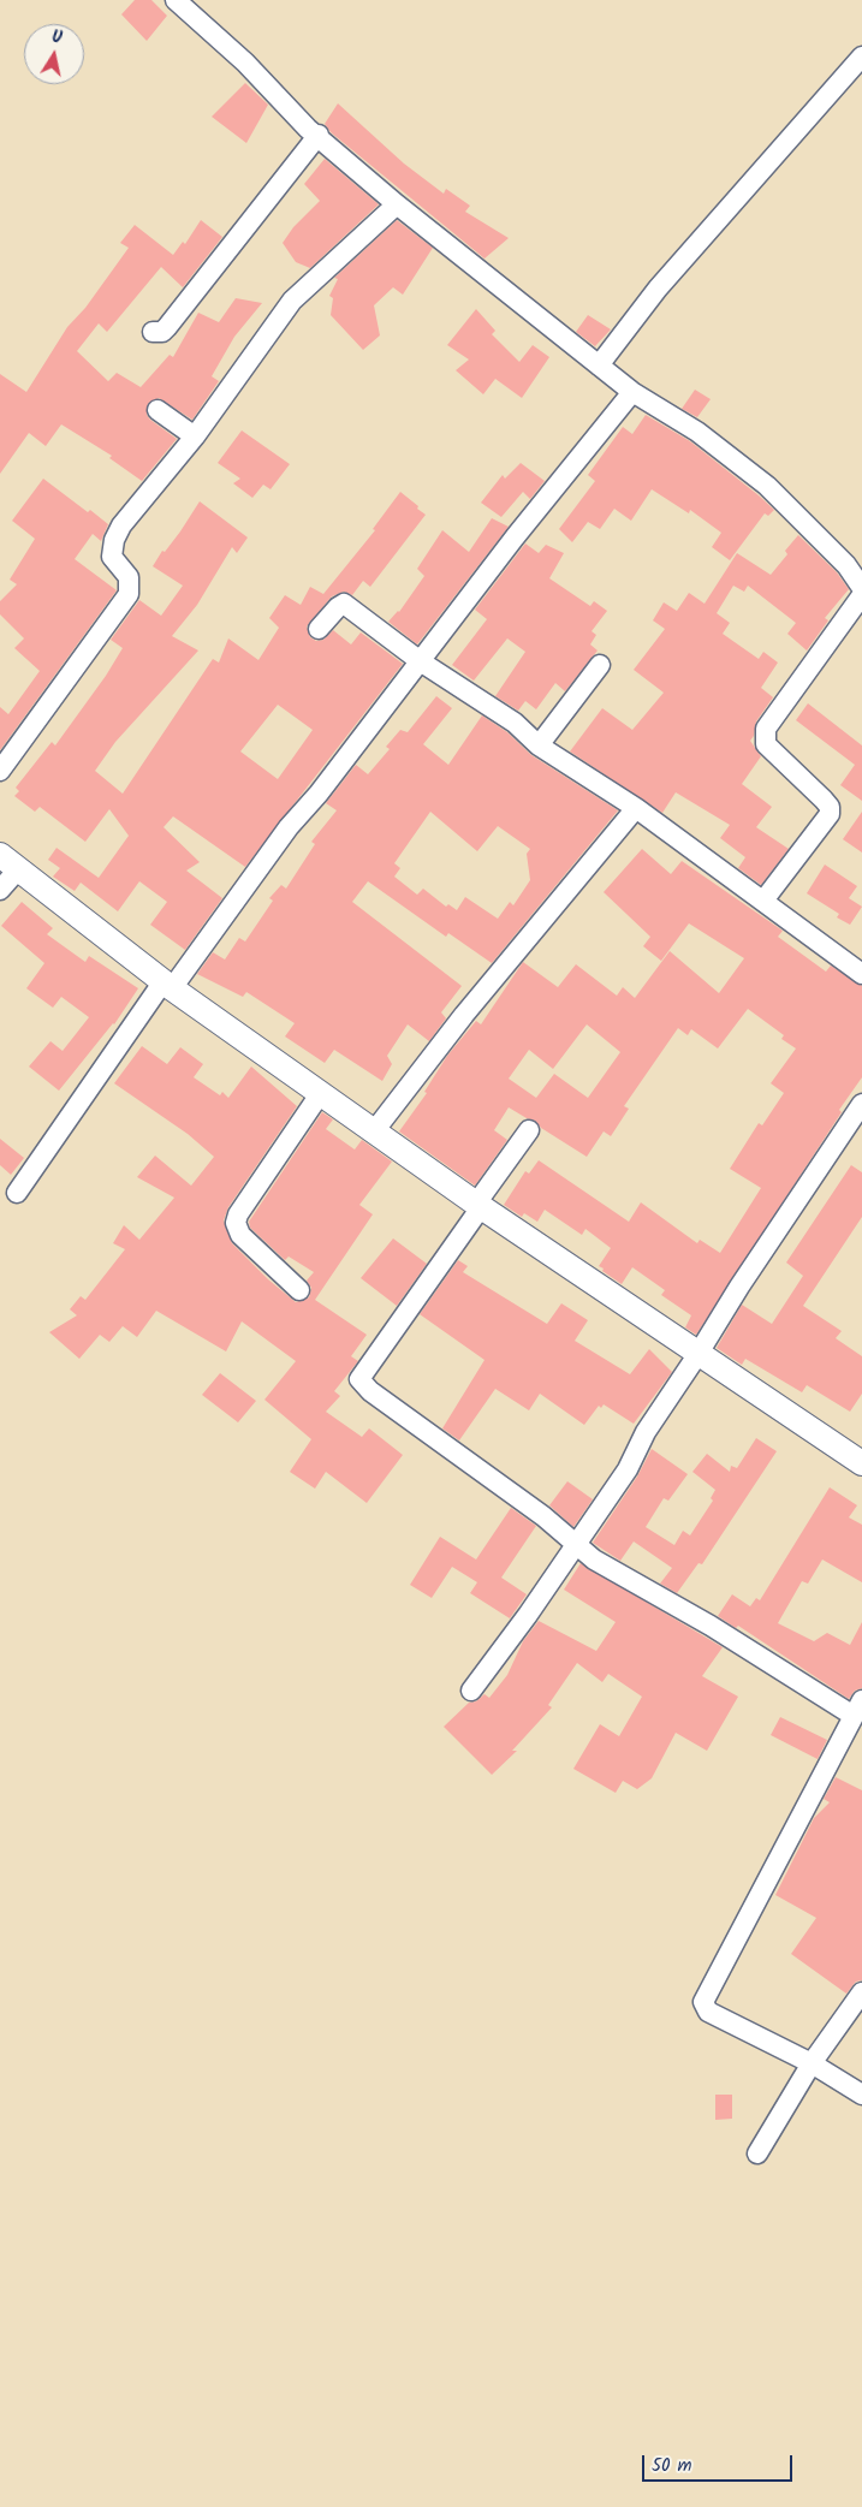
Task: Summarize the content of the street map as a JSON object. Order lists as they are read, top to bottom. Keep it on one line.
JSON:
{"scale_bar":"50 m","north":"top"}
